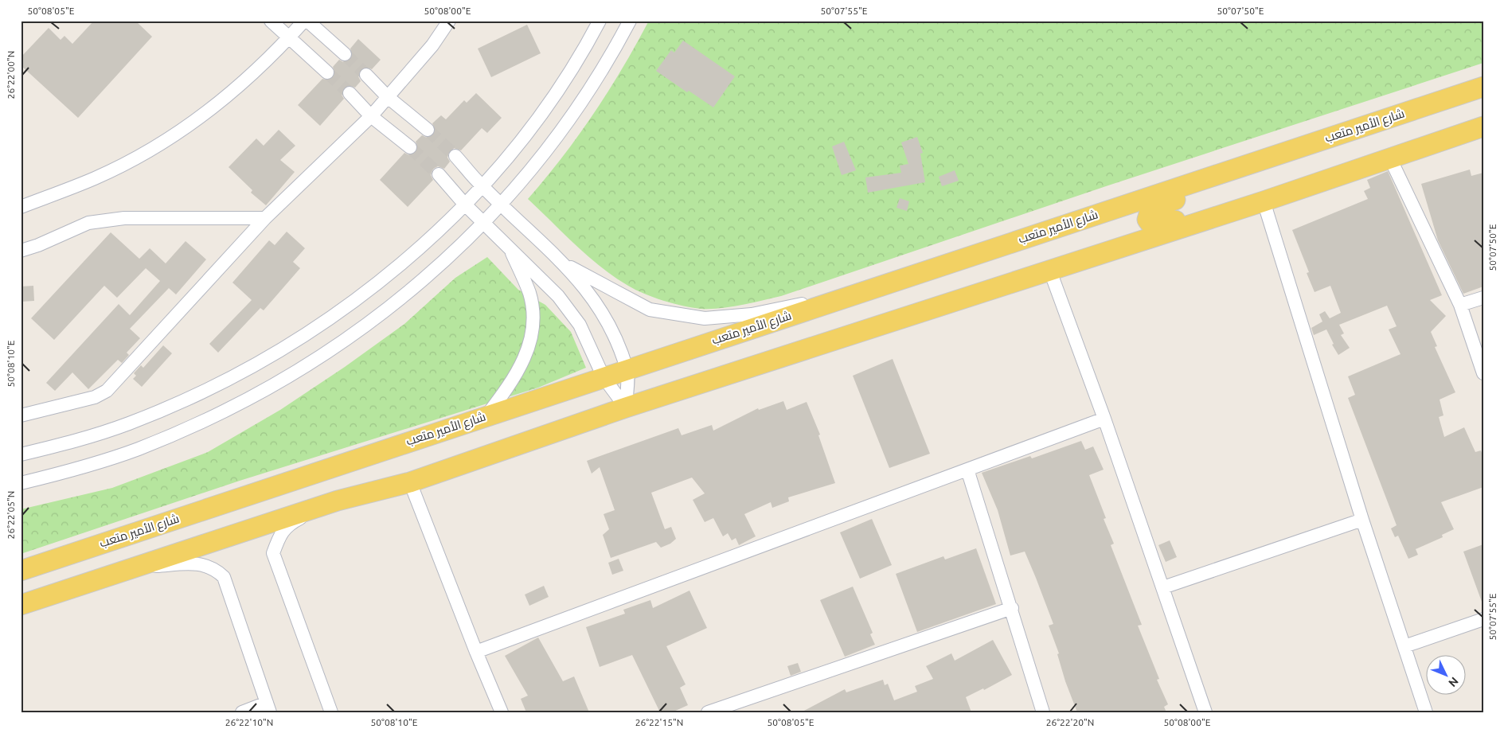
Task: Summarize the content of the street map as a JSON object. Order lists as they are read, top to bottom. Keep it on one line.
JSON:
{"streets":{"main road":["شارع الأمير متعب"]},"north":"bottom right","coordinates":["50°08'05\"E","50°08'00\"E","50°07'55\"E","50°07'50\"E","26°22'00\"N","50°08'10\"E","26°22'05\"N","26°22'10\"N","26°22'15\"N","26°22'20\"N"]}
